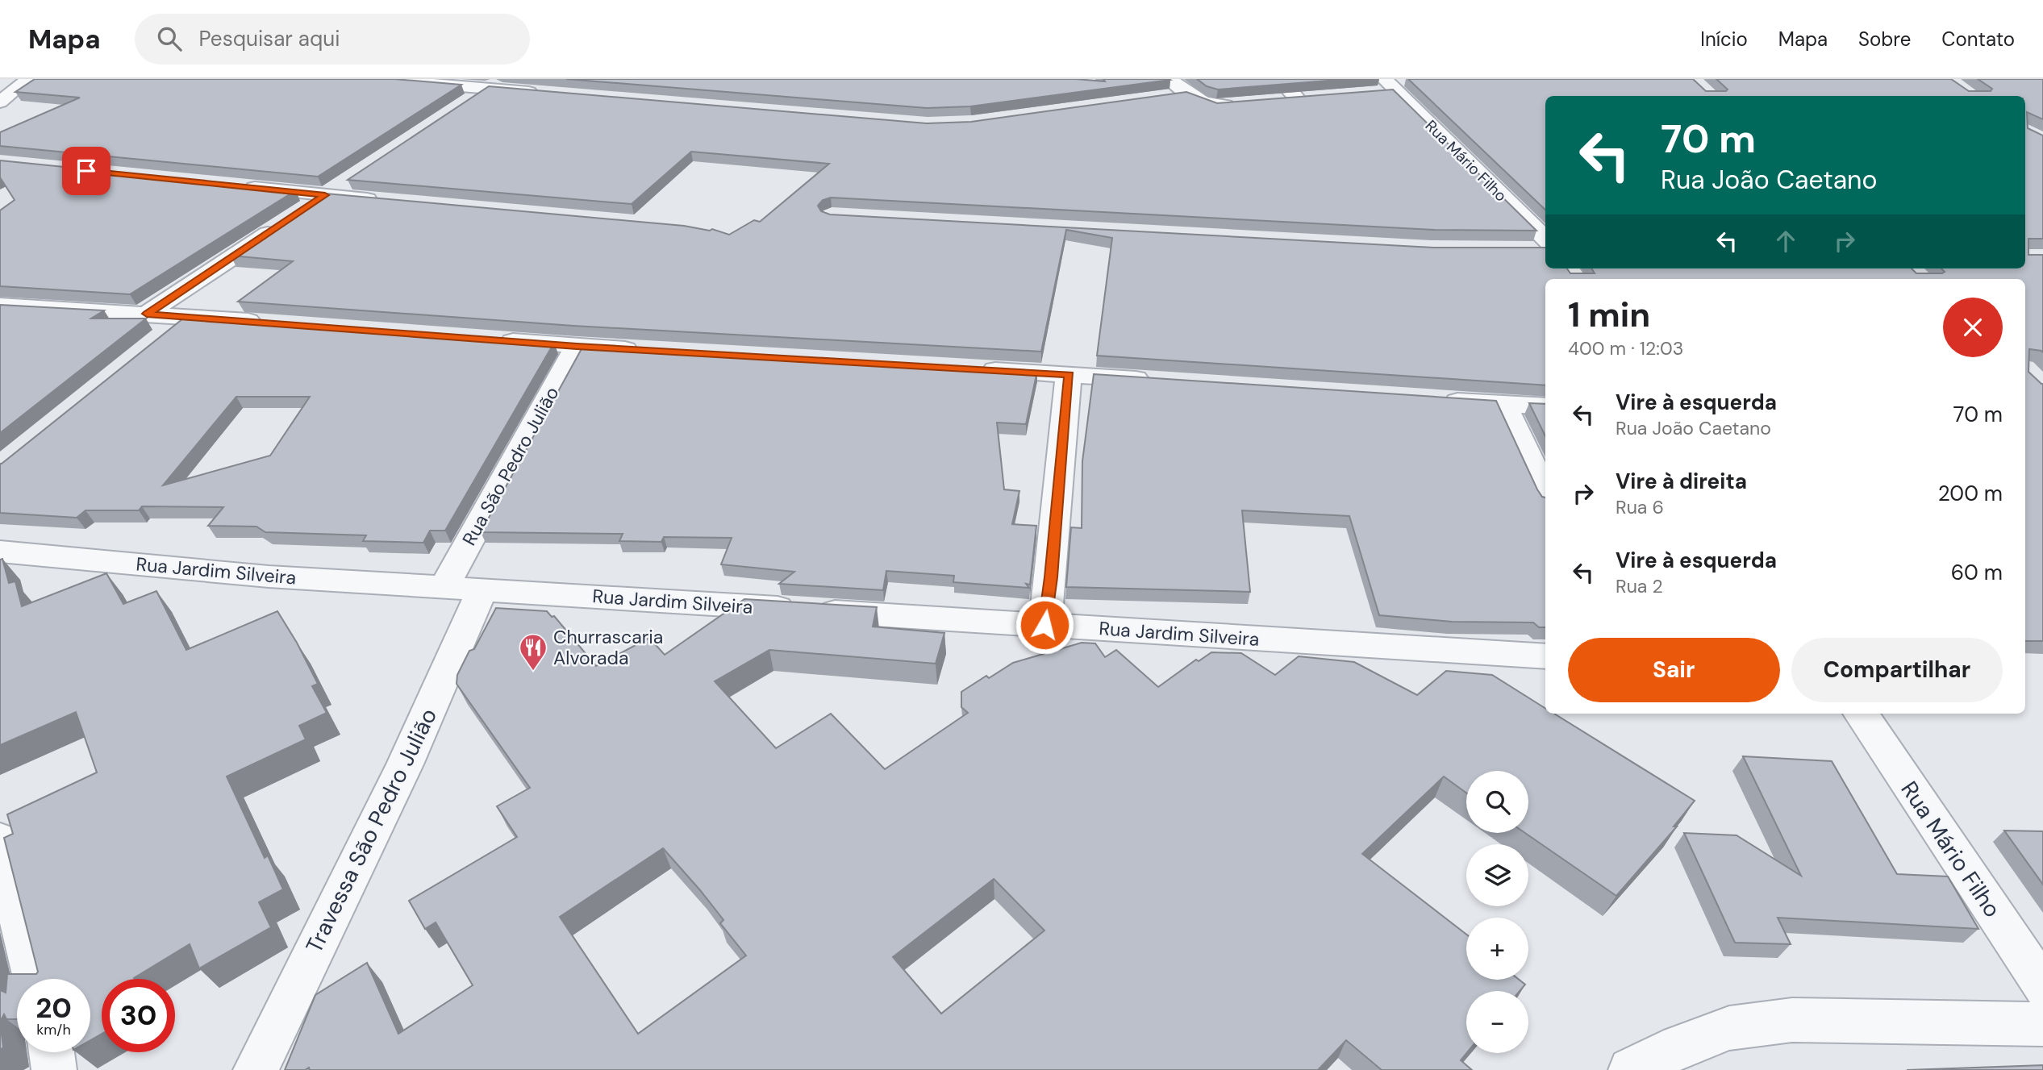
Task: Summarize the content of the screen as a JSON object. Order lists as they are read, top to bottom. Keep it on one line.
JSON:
{"streets":{"street":["Rua Mário Filho","Rua São Pedro Julião","Rua Jardim Silveira","Travessa São Pedro Julião"]},"crossings":[["Rua São Pedro Julião","Rua Jardim Silveira"],["Rua Jardim Silveira","Travessa São Pedro Julião"]],"places":{"restaurant":["Churrascaria Alvorada"]},"page":{"header":"Mapa","search":"Pesquisar aqui","nav":["Início","Mapa","Sobre","Contato"],"turn":["70 m","Rua João Caetano"],"heading":["1 min","400 m · 12:03"],"list":[{"name":"Vire à esquerda","note":"Rua João Caetano","value":"70 m"},{"name":"Vire à direita","note":"Rua 6","value":"200 m"},{"name":"Vire à esquerda","note":"Rua 2","value":"60 m"}],"buttons":["Sair","Compartilhar"],"map_buttons":["+","−"],"speed":"20 km/h","limit":"30"}}
